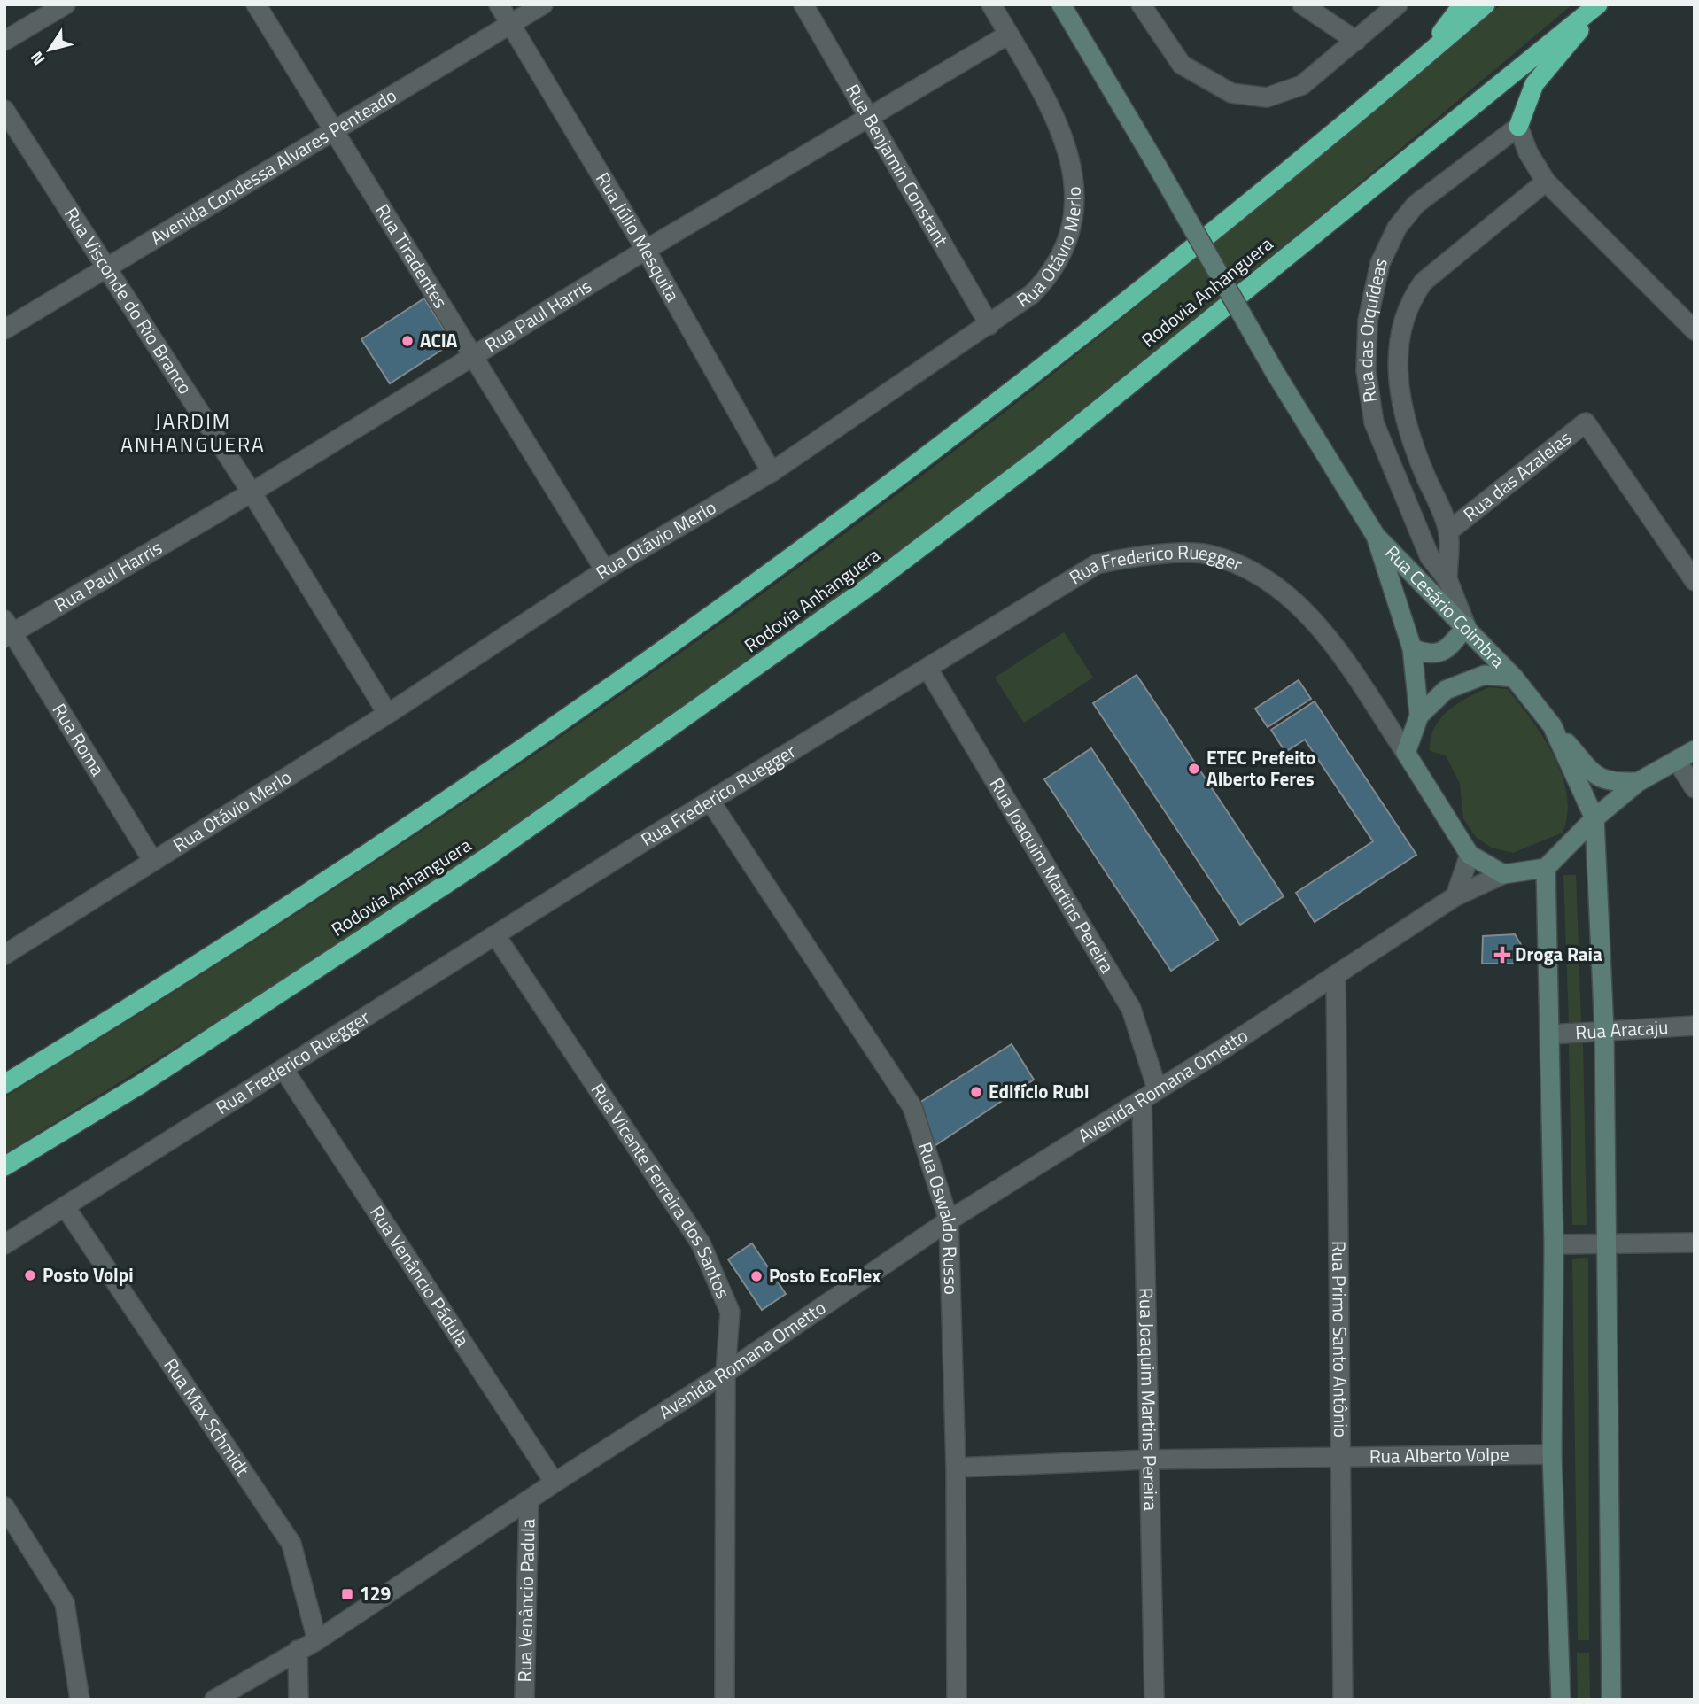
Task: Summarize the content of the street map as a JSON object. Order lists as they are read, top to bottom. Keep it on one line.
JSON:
{"streets":{"highway":["Rodovia Anhanguera"],"street":["Rua Benjamin Constant","Avenida Condessa Alvares Penteado","Rua Júlio Mesquita","Rua Otávio Merlo","Rua Tiradentes","Rua Visconde do Rio Branco","Rua Paul Harris","Rua das Orquídeas","Rua das Azaleias","Rua Frederico Ruegger","Rua Cesário Coimbra","Rua Roma","Rua Joaquim Martins Pereira","Rua Aracaju","Avenida Romana Ometto","Rua Vicente Ferreira dos Santos","Rua Oswaldo Russo","Rua Venâncio Pádula","Rua Primo Santo Antônio","Rua Max Schmidt","Rua Alberto Volpe","Rua Venâncio Padula"]},"crossings":[["Rua Benjamin Constant","Rua Otávio Merlo"],["Rua Benjamin Constant","Rua Paul Harris"],["Avenida Condessa Alvares Penteado","Rua Júlio Mesquita"],["Avenida Condessa Alvares Penteado","Rua Tiradentes"],["Avenida Condessa Alvares Penteado","Rua Visconde do Rio Branco"],["Rua Júlio Mesquita","Rua Otávio Merlo"],["Rua Júlio Mesquita","Rua Paul Harris"],["Rua Otávio Merlo","Rua Tiradentes"],["Rua Otávio Merlo","Rua Visconde do Rio Branco"],["Rua Otávio Merlo","Rua Paul Harris"],["Rua Otávio Merlo","Rua Roma"],["Rua Tiradentes","Rua Paul Harris"],["Rua Visconde do Rio Branco","Rua Paul Harris"],["Rua Paul Harris","Rua Roma"],["Rua das Orquídeas","Rua das Azaleias"],["Rua das Orquídeas","Rua Cesário Coimbra"],["Rua Frederico Ruegger","Rua Cesário Coimbra"],["Rua Frederico Ruegger","Rua Joaquim Martins Pereira"],["Rua Frederico Ruegger","Avenida Romana Ometto"],["Rua Frederico Ruegger","Rua Vicente Ferreira dos Santos"],["Rua Frederico Ruegger","Rua Oswaldo Russo"],["Rua Frederico Ruegger","Rua Venâncio Pádula"],["Rua Frederico Ruegger","Rua Max Schmidt"],["Rua Cesário Coimbra","Avenida Romana Ometto"],["Rua Joaquim Martins Pereira","Avenida Romana Ometto"],["Rua Joaquim Martins Pereira","Rua Alberto Volpe"],["Avenida Romana Ometto","Rua Vicente Ferreira dos Santos"],["Avenida Romana Ometto","Rua Oswaldo Russo"],["Avenida Romana Ometto","Rua Venâncio Pádula"],["Avenida Romana Ometto","Rua Primo Santo Antônio"],["Avenida Romana Ometto","Rua Max Schmidt"],["Avenida Romana Ometto","Rua Venâncio Padula"],["Rua Oswaldo Russo","Rua Alberto Volpe"],["Rua Primo Santo Antônio","Rua Alberto Volpe"]],"districts":["JARDIM ANHANGUERA"],"places":{"other":["ACIA","ETEC Prefeito Alberto Feres","Edifício Rubi","Posto Volpi","Posto EcoFlex"],"health":["Droga Raia"],"transit":["129"]},"north":"bottom left"}
